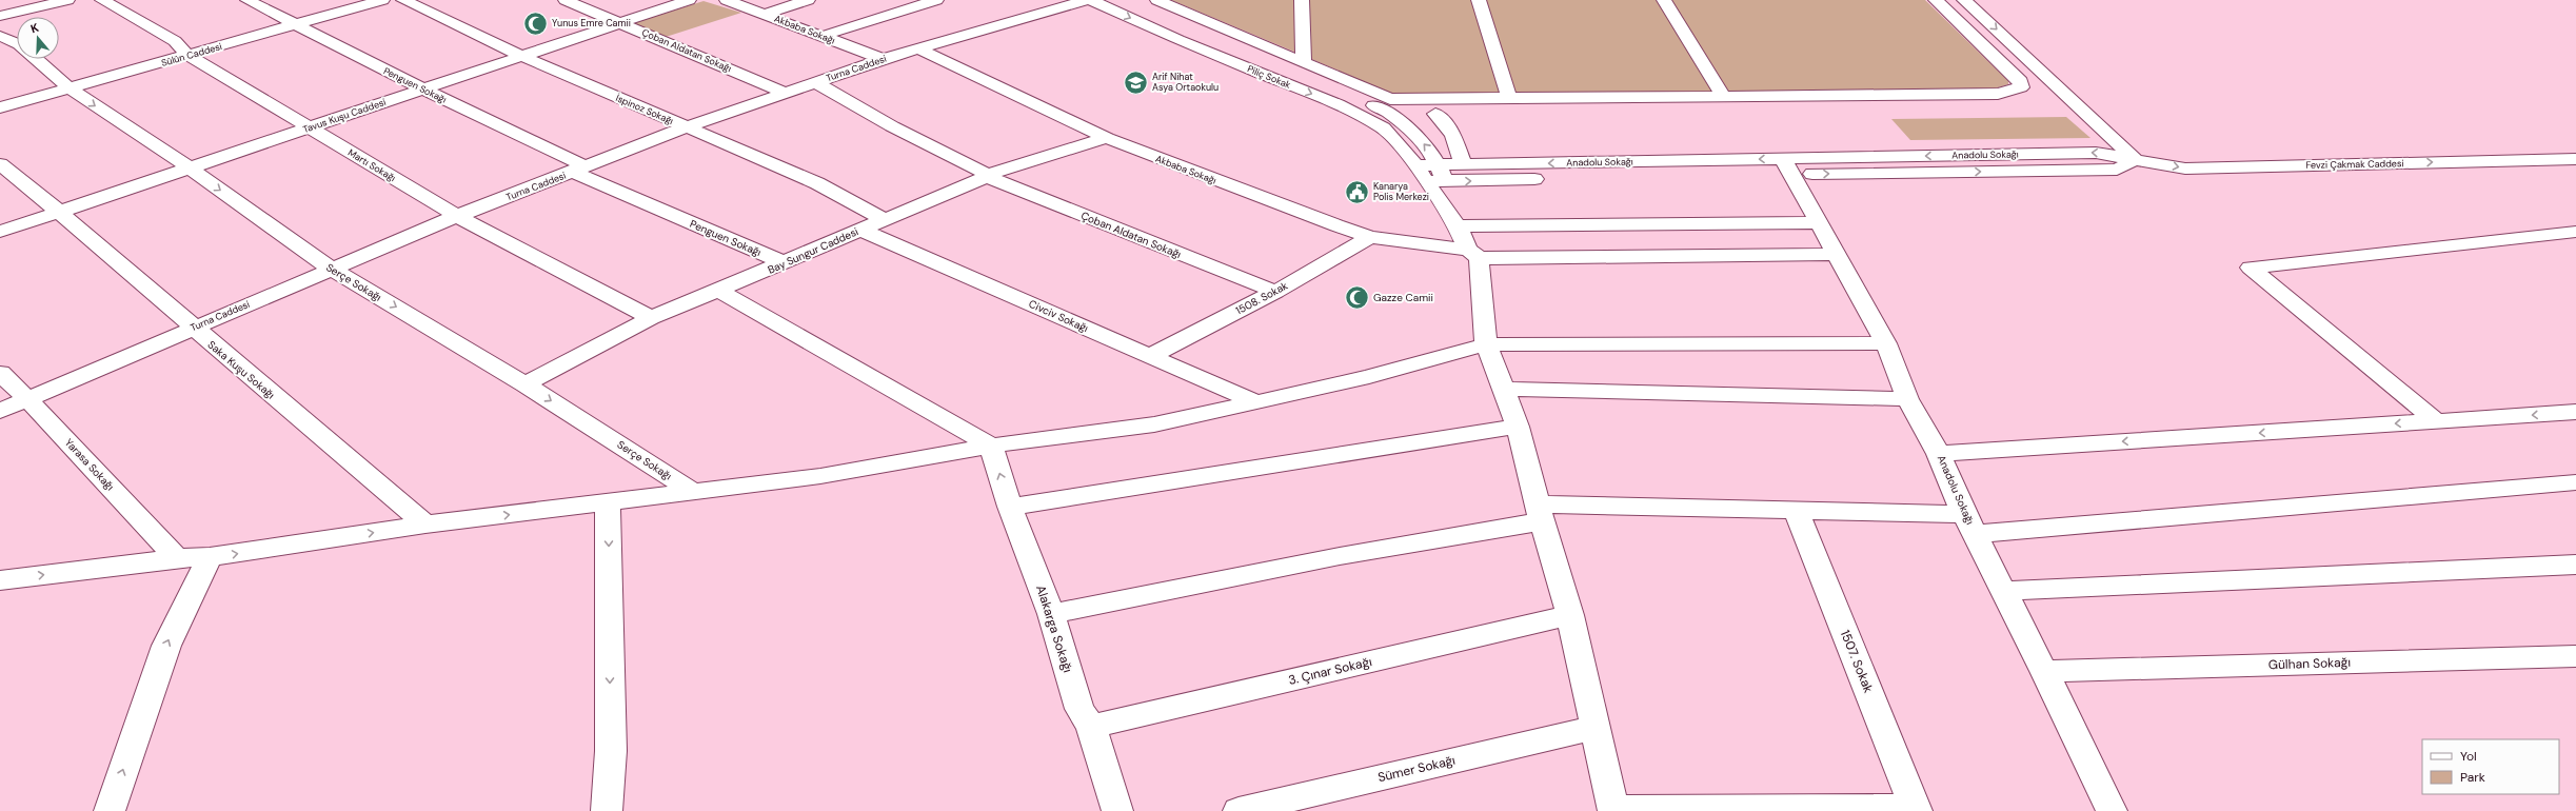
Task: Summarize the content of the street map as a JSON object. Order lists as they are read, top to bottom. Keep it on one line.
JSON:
{"streets":{"street":["Akbaba Sokağı","Çoban Aldatan Sokağı","Sülün Caddesi","Turna Caddesi","Piliç Sokak","Penguen Sokağı","İspinoz Sokağı","Tavus Kuşu Caddesi","Anadolu Sokağı","Fevzi Çakmak Caddesi","Martı Sokağı","Bay Sungur Caddesi","Serçe Sokağı","1508. Sokak","Civciv Sokağı","Saka Kuşu Sokağı","Yarasa Sokağı","Alakarga Sokağı","1507. Sokak","Gülhan Sokağı","3. Çınar Sokağı","Sümer Sokağı"]},"crossings":[["Akbaba Sokağı","Turna Caddesi"],["Akbaba Sokağı","Anadolu Sokağı"],["Akbaba Sokağı","Bay Sungur Caddesi"],["Akbaba Sokağı","1508. Sokak"],["Çoban Aldatan Sokağı","Turna Caddesi"],["Çoban Aldatan Sokağı","Tavus Kuşu Caddesi"],["Çoban Aldatan Sokağı","Bay Sungur Caddesi"],["Çoban Aldatan Sokağı","1508. Sokak"],["Sülün Caddesi","Penguen Sokağı"],["Sülün Caddesi","Martı Sokağı"],["Sülün Caddesi","Serçe Sokağı"],["Turna Caddesi","Penguen Sokağı"],["Turna Caddesi","İspinoz Sokağı"],["Turna Caddesi","Martı Sokağı"],["Turna Caddesi","Serçe Sokağı"],["Turna Caddesi","Saka Kuşu Sokağı"],["Turna Caddesi","Yarasa Sokağı"],["Piliç Sokak","Anadolu Sokağı"],["Penguen Sokağı","Tavus Kuşu Caddesi"],["Penguen Sokağı","Bay Sungur Caddesi"],["İspinoz Sokağı","Tavus Kuşu Caddesi"],["İspinoz Sokağı","Bay Sungur Caddesi"],["Tavus Kuşu Caddesi","Martı Sokağı"],["Tavus Kuşu Caddesi","Serçe Sokağı"],["Tavus Kuşu Caddesi","Saka Kuşu Sokağı"],["Anadolu Sokağı","Fevzi Çakmak Caddesi"],["Anadolu Sokağı","Gülhan Sokağı"],["Martı Sokağı","Bay Sungur Caddesi"],["Bay Sungur Caddesi","Serçe Sokağı"],["Bay Sungur Caddesi","Civciv Sokağı"],["1508. Sokak","Civciv Sokağı"],["Alakarga Sokağı","3. Çınar Sokağı"]],"one_way":["Fevzi Çakmak Caddesi","Serçe Sokağı"],"places":{"mosque":["Yunus Emre Camii","Gazze Camii"],"school or university":["Arif Nihat Asya Ortaokulu"],"public building":["Kanarya Polis Merkezi"]},"legend":["Yol","Park"],"north":"top"}
